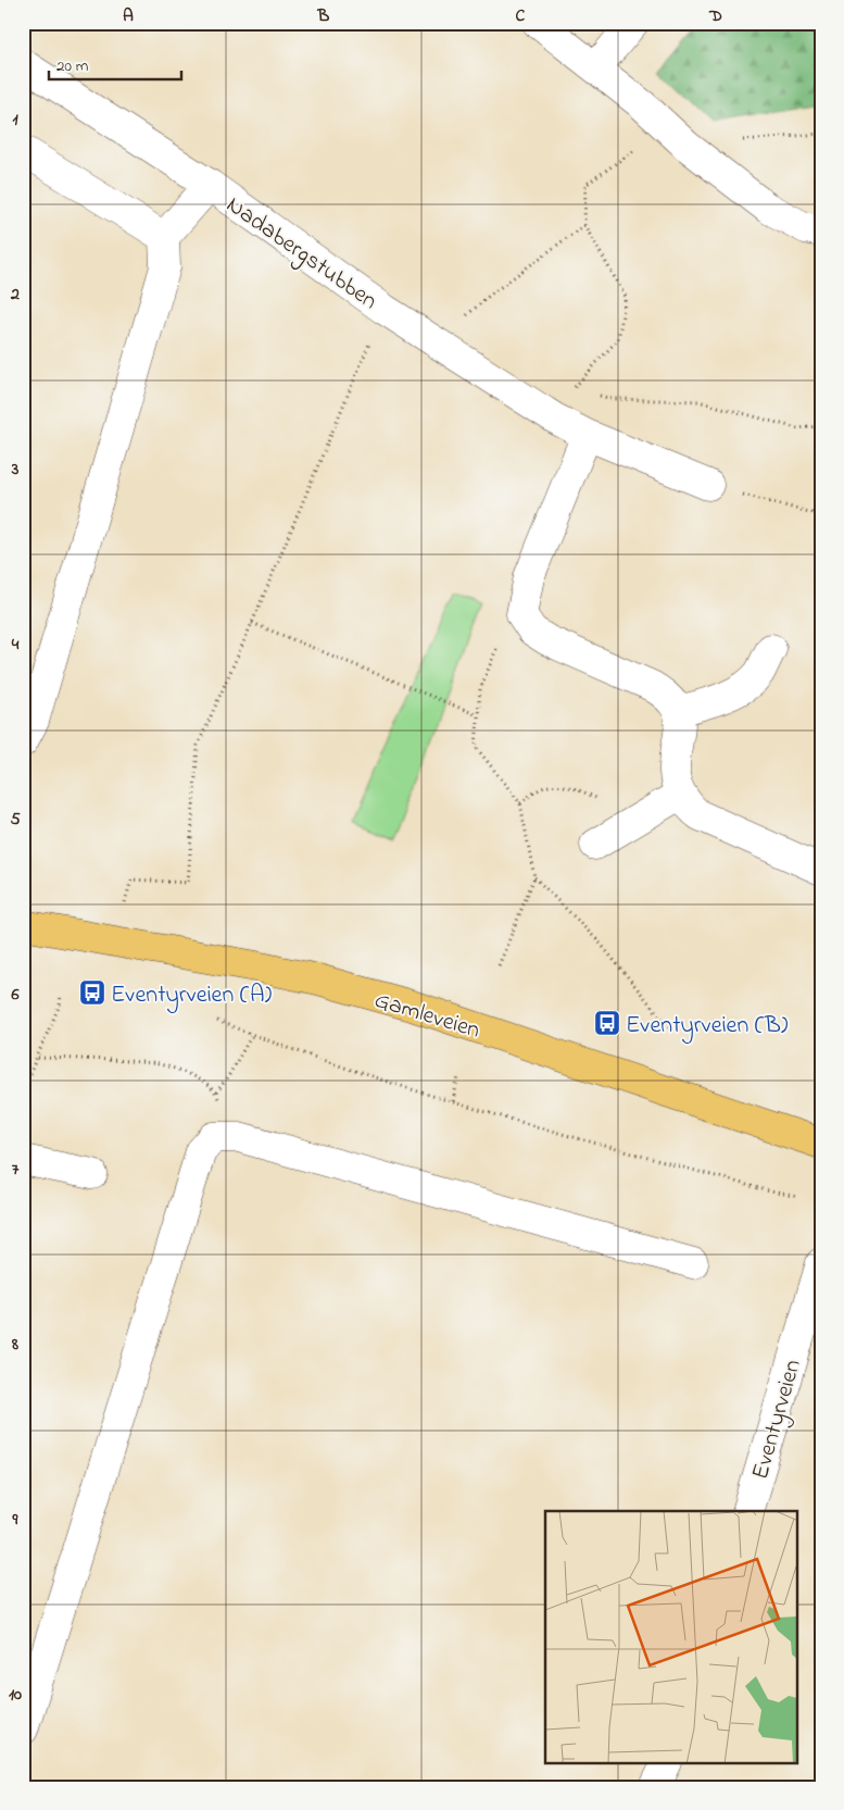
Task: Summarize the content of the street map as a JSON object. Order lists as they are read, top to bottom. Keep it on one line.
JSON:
{"streets":{"main road":["Gamleveien"],"street":["Nadabergstubben","Eventyrveien"]},"places":{"bus stop":["Eventyrveien (A)","Eventyrveien (B)"]},"scale_bar":"20 m","grid":{"columns":["A","B","C","D"],"rows":["1","2","3","4","5","6","7","8","9","10"]}}
